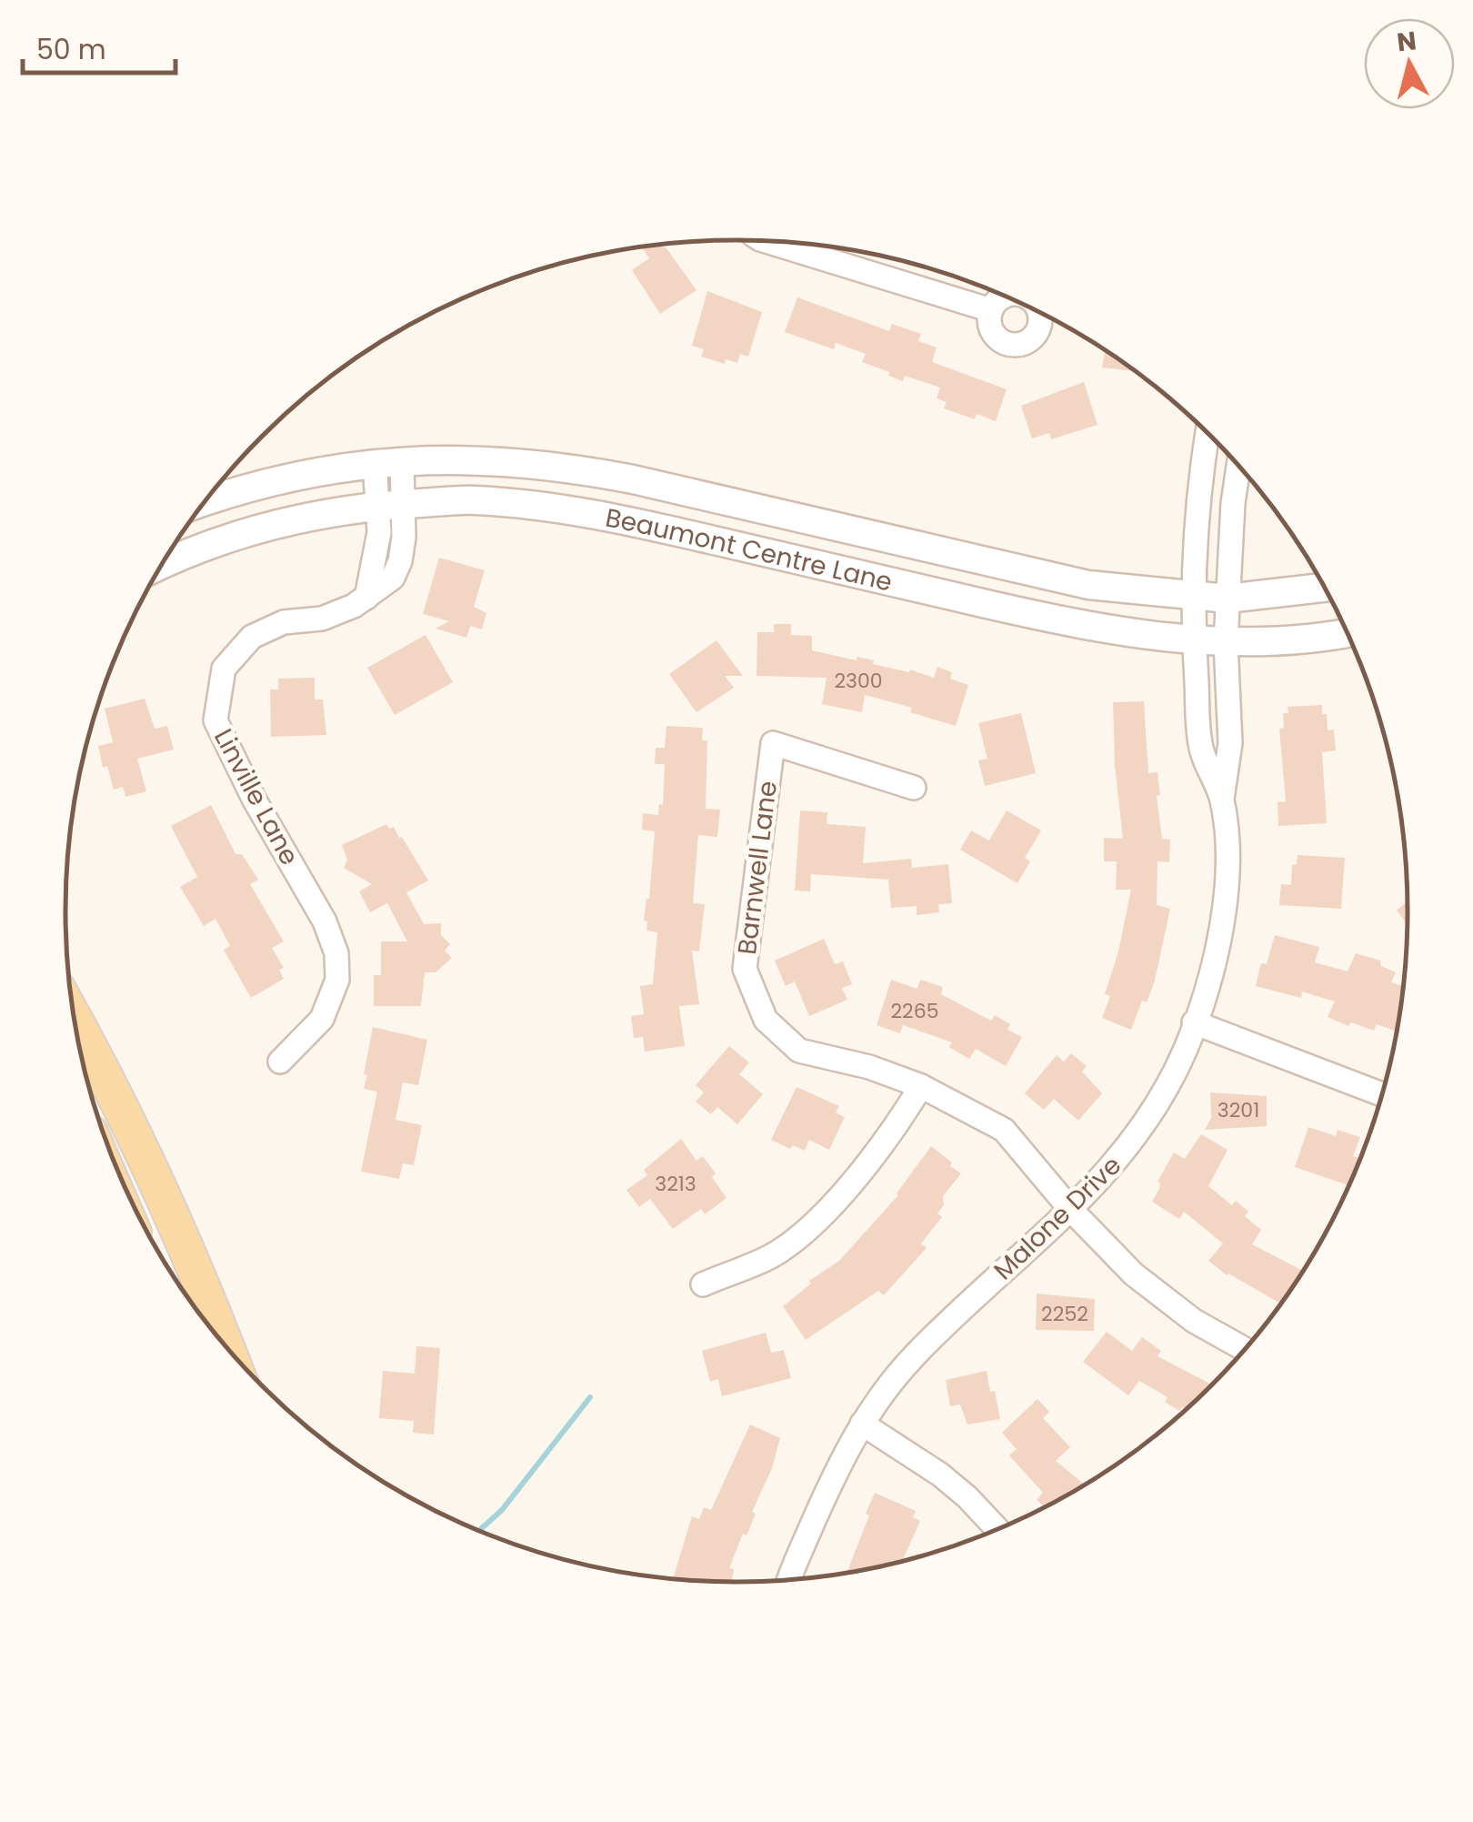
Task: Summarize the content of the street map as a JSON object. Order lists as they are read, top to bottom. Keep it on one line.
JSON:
{"streets":{"street":["Beaumont Centre Lane","Linville Lane","Barnwell Lane","Malone Drive"]},"crossings":[["Beaumont Centre Lane","Linville Lane"],["Beaumont Centre Lane","Malone Drive"],["Barnwell Lane","Malone Drive"]],"house_numbers":["2300","2265","3201","3213","2252"],"scale_bar":"50 m","north":"top"}
